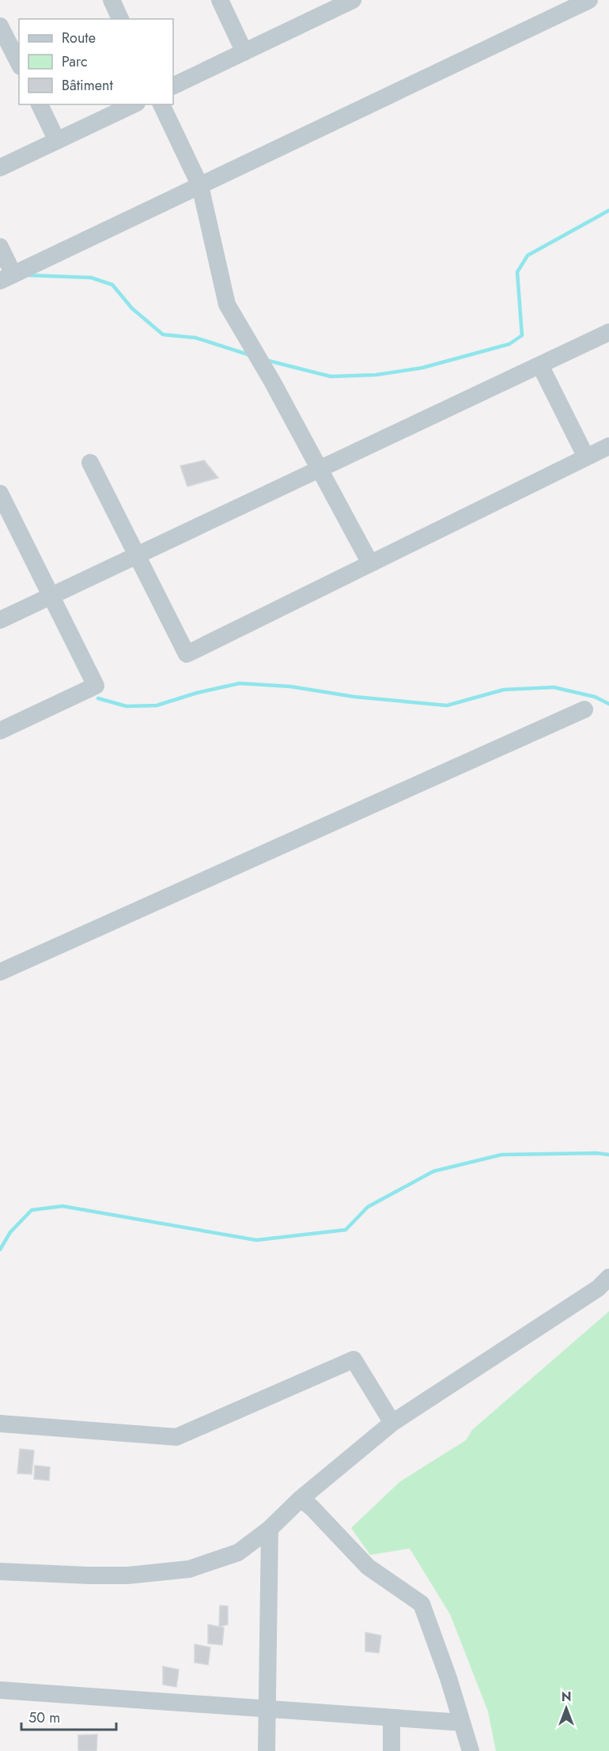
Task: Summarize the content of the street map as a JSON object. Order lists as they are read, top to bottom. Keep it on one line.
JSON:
{"legend":["Route","Parc","Bâtiment"],"scale_bar":"50 m","north":"top"}
